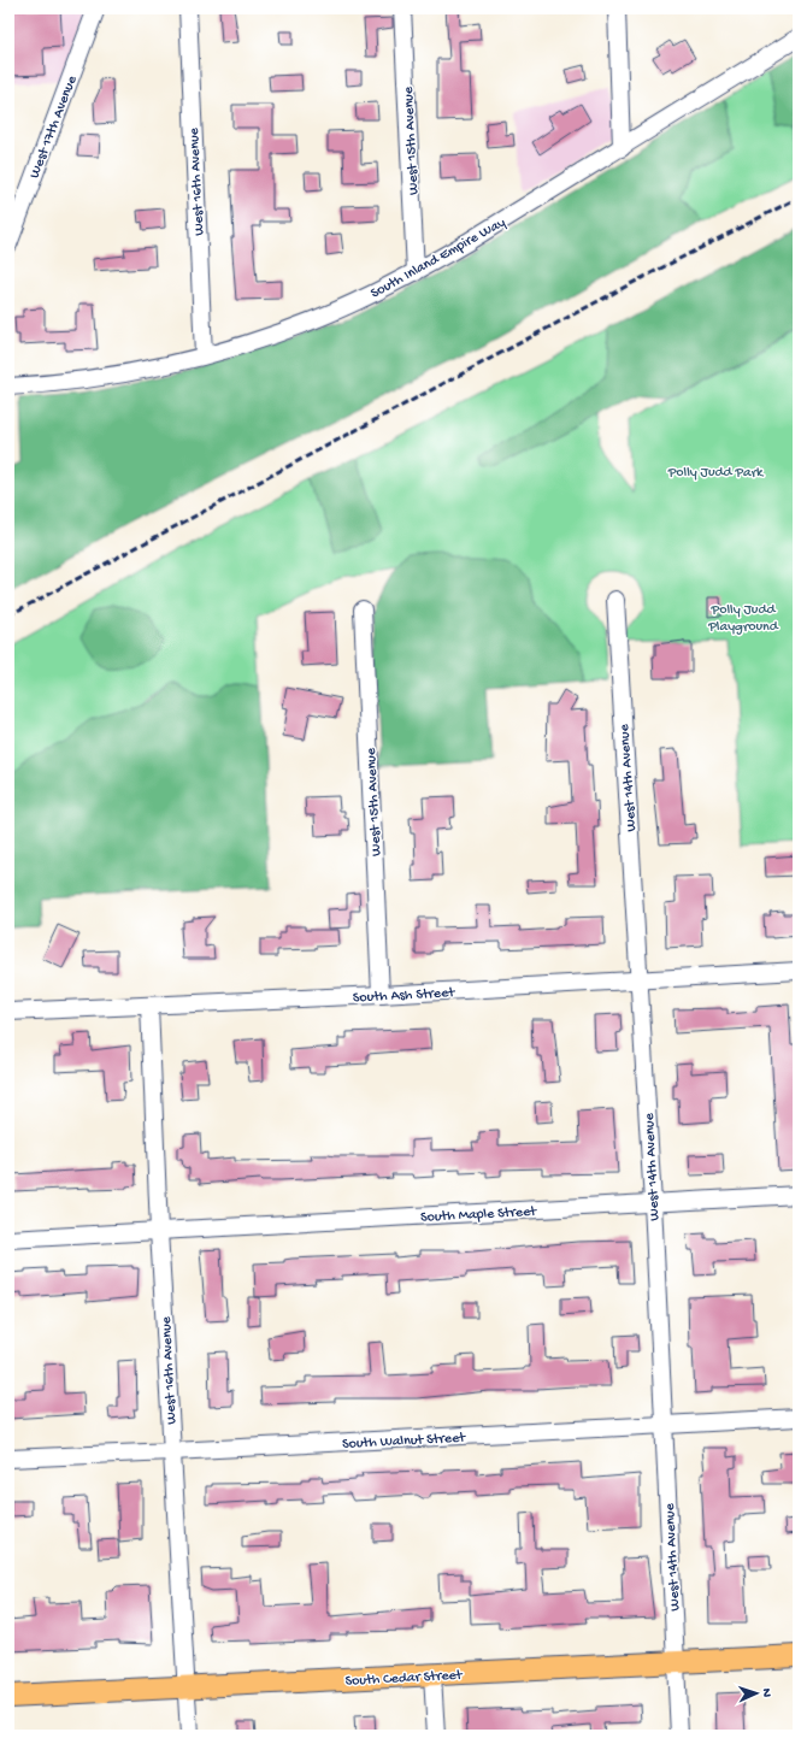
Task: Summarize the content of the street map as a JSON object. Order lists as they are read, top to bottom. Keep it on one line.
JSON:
{"streets":{"main road":["South Cedar Street"],"street":["West 17th Avenue","West 15th Avenue","West 16th Avenue","South Inland Empire Way","West 14th Avenue","South Ash Street","South Maple Street","South Walnut Street"]},"crossings":[["West 15th Avenue","South Inland Empire Way"],["West 15th Avenue","South Ash Street"],["West 16th Avenue","South Inland Empire Way"],["West 16th Avenue","South Ash Street"],["West 16th Avenue","South Maple Street"],["West 16th Avenue","South Walnut Street"],["West 16th Avenue","South Cedar Street"],["West 14th Avenue","South Ash Street"],["West 14th Avenue","South Maple Street"],["West 14th Avenue","South Walnut Street"],["West 14th Avenue","South Cedar Street"]],"parks":["Polly Judd Park","Polly Judd Playground"],"north":"right"}
